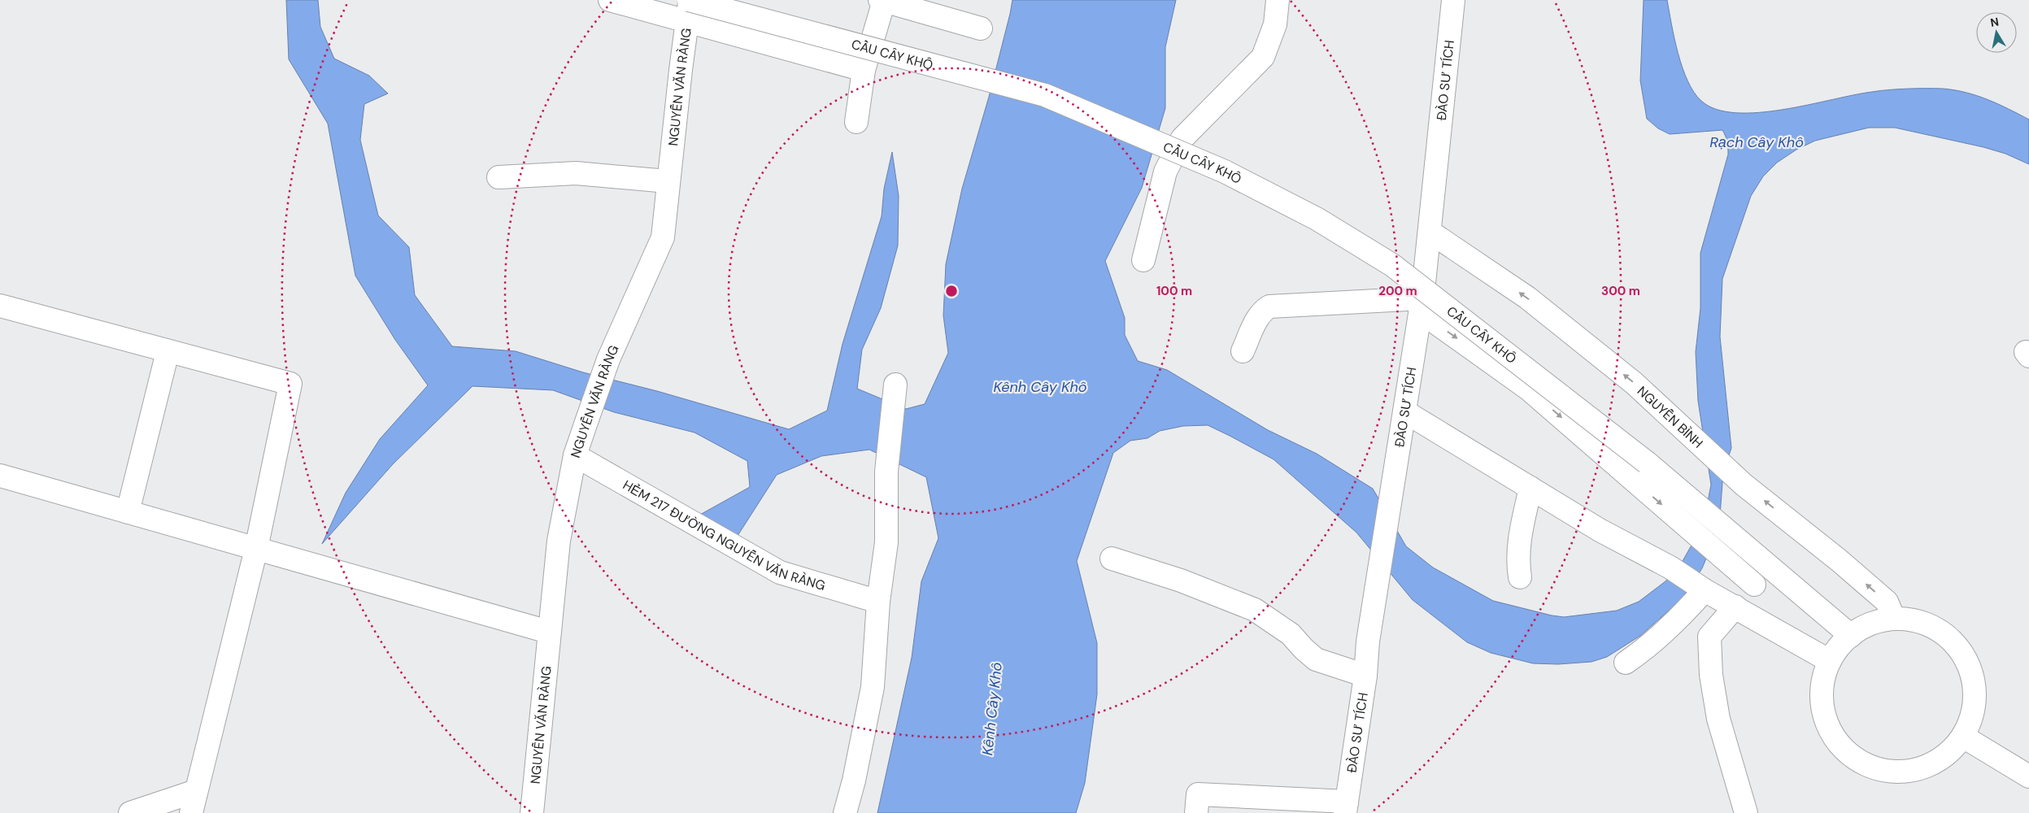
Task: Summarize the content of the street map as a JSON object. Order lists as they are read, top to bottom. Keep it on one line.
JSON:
{"streets":{"street":["CẦU CÂY KHÔ","ĐÀO SƯ TÍCH","NGUYỄN VĂN RÀNG","NGUYỄN BÌNH","HẺM 217 ĐƯỜNG NGUYỄN VĂN RÀNG"]},"crossings":[["CẦU CÂY KHÔ","NGUYỄN VĂN RÀNG"],["ĐÀO SƯ TÍCH","NGUYỄN BÌNH"],["NGUYỄN VĂN RÀNG","HẺM 217 ĐƯỜNG NGUYỄN VĂN RÀNG"]],"water":["Rạch Cây Khô","Kênh Cây Khô"],"north":"top","rings":["100 m","200 m","300 m"]}
